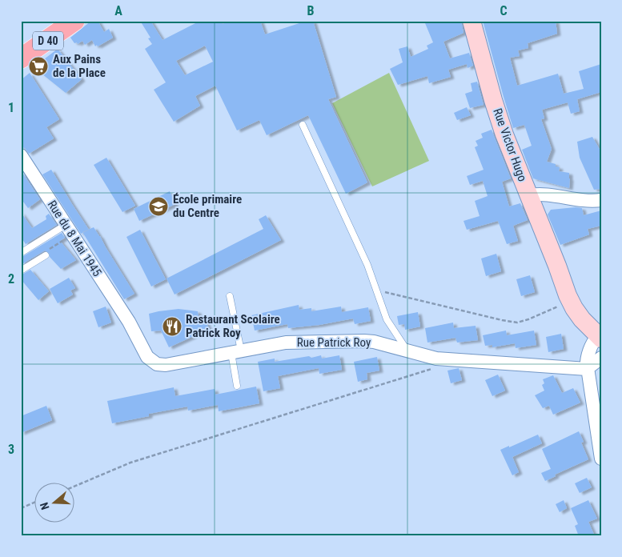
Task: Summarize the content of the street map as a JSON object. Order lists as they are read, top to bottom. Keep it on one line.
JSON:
{"streets":{"main road":["D 40"],"street":["Rue Victor Hugo","Rue du 8 Mai 1945","Rue Patrick Roy"]},"crossings":[["Rue du 8 Mai 1945","Rue Patrick Roy"]],"places":{"supermarket":["Aux Pains de la Place"],"school or university":["École primaire du Centre"],"restaurant":["Restaurant Scolaire Patrick Roy"]},"north":"left","grid":{"columns":["A","B","C"],"rows":["1","2","3"]}}
